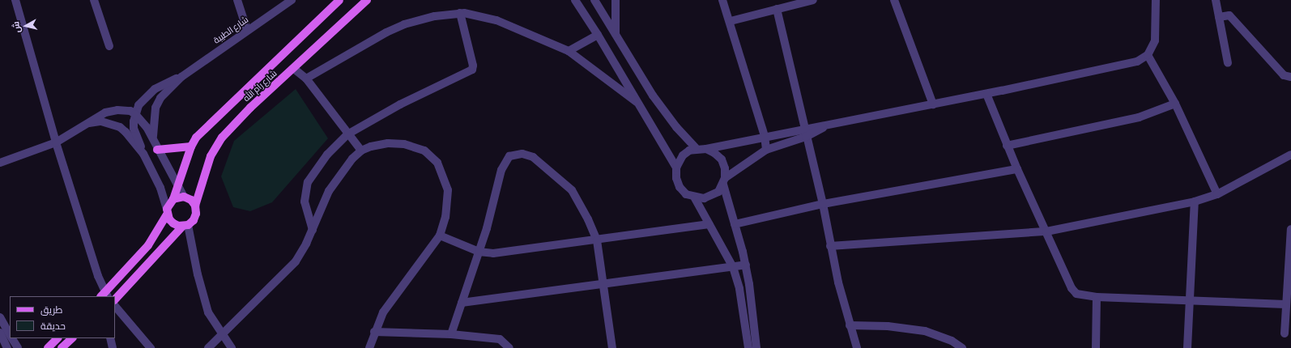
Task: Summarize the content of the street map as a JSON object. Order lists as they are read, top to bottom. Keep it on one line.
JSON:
{"streets":{"main road":["شارع رام الله"],"street":["شارع الطيبة"]},"legend":["طريق","حديقة"],"north":"left"}
